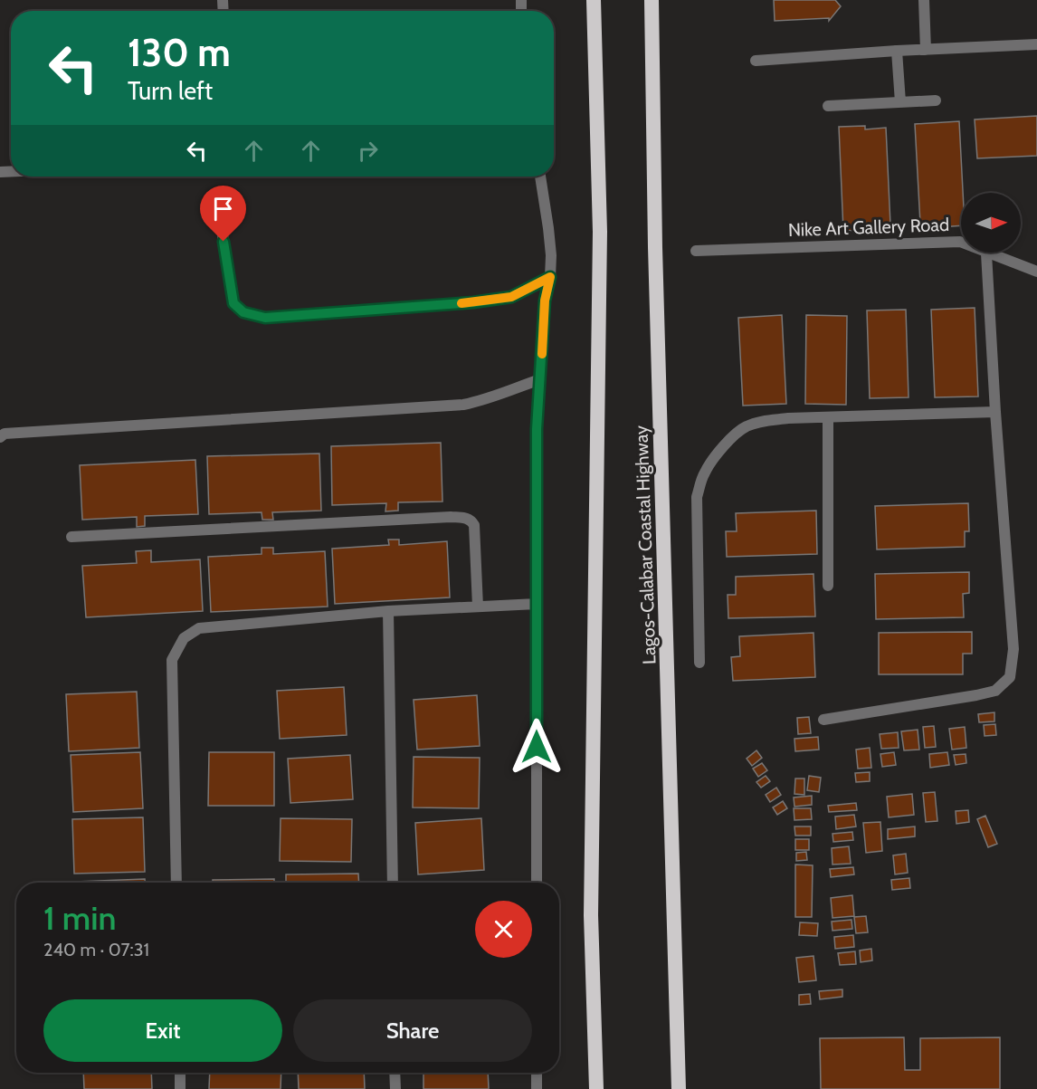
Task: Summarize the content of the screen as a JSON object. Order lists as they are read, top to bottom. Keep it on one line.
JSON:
{"streets":{"highway":["Lagos-Calabar Coastal Highway"],"street":["Nike Art Gallery Road"]},"north":"right","page":{"turn":["130 m","Turn left"],"heading":["1 min","240 m · 07:31"],"buttons":["Exit","Share"]}}
